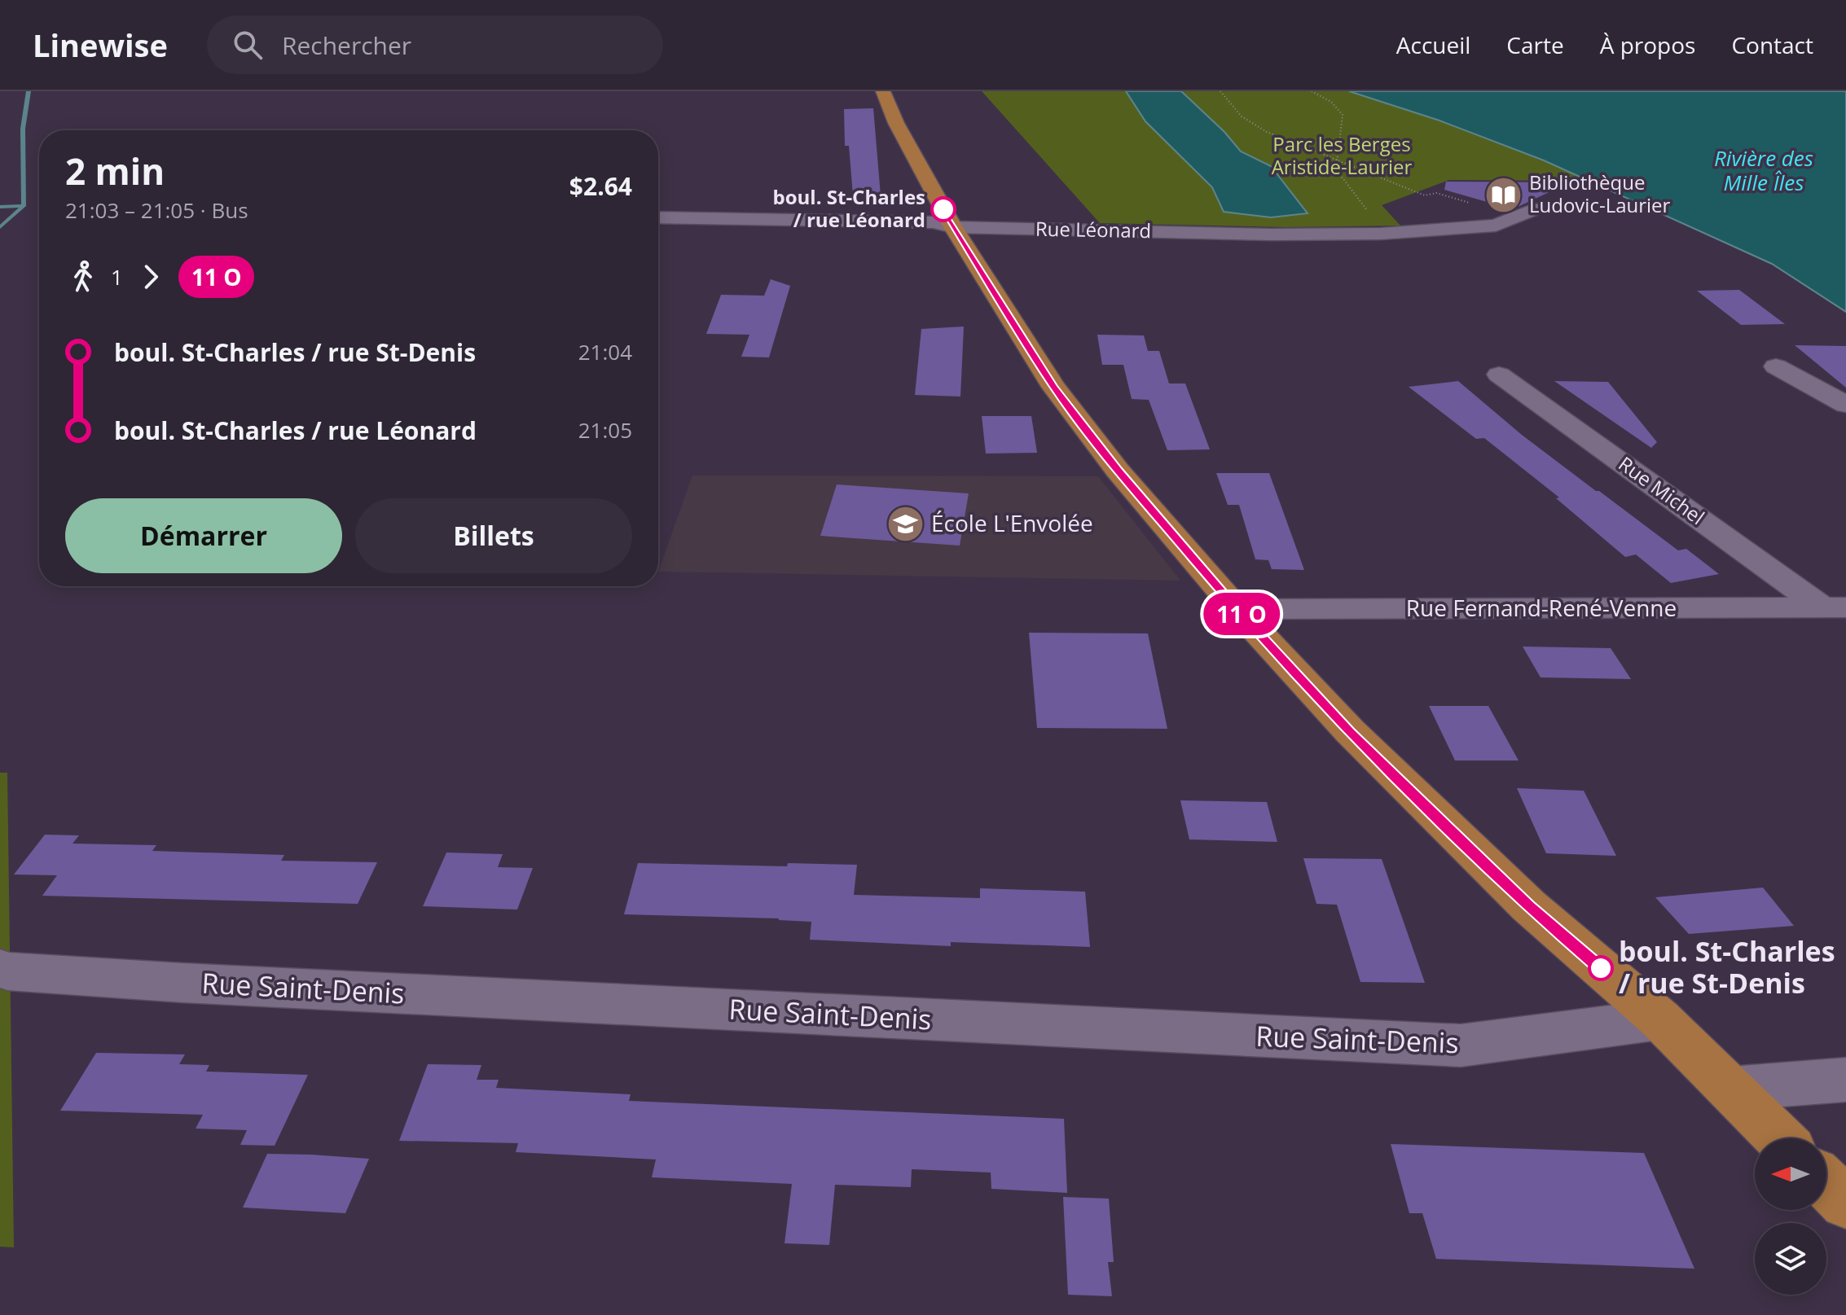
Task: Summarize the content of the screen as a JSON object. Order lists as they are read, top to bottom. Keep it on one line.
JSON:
{"streets":{"street":["Rue Léonard","Rue Michel","Rue Fernand-René-Venne","Rue Saint-Denis"]},"crossings":[["Rue Michel","Rue Fernand-René-Venne"]],"water":["Rivière des Mille Îles"],"parks":["Parc les Berges Aristide-Laurier"],"places":{"library":["Bibliothèque Ludovic-Laurier"],"other":["boul. St-Charles / rue Léonard","boul. St-Charles / rue St-Denis"],"school or university":["École L'Envolée"]},"north":"left","page":{"header":"Linewise","search":"Rechercher","nav":["Accueil","Carte","À propos","Contact"],"on_map":"11 O","heading":["2 min","21:03 – 21:05 · Bus","$2.64"],"legs":["1","11 O"],"list":[{"name":"boul. St-Charles / rue St-Denis","value":"21:04"},{"name":"boul. St-Charles / rue Léonard","value":"21:05"}],"buttons":["Démarrer","Billets"]}}
